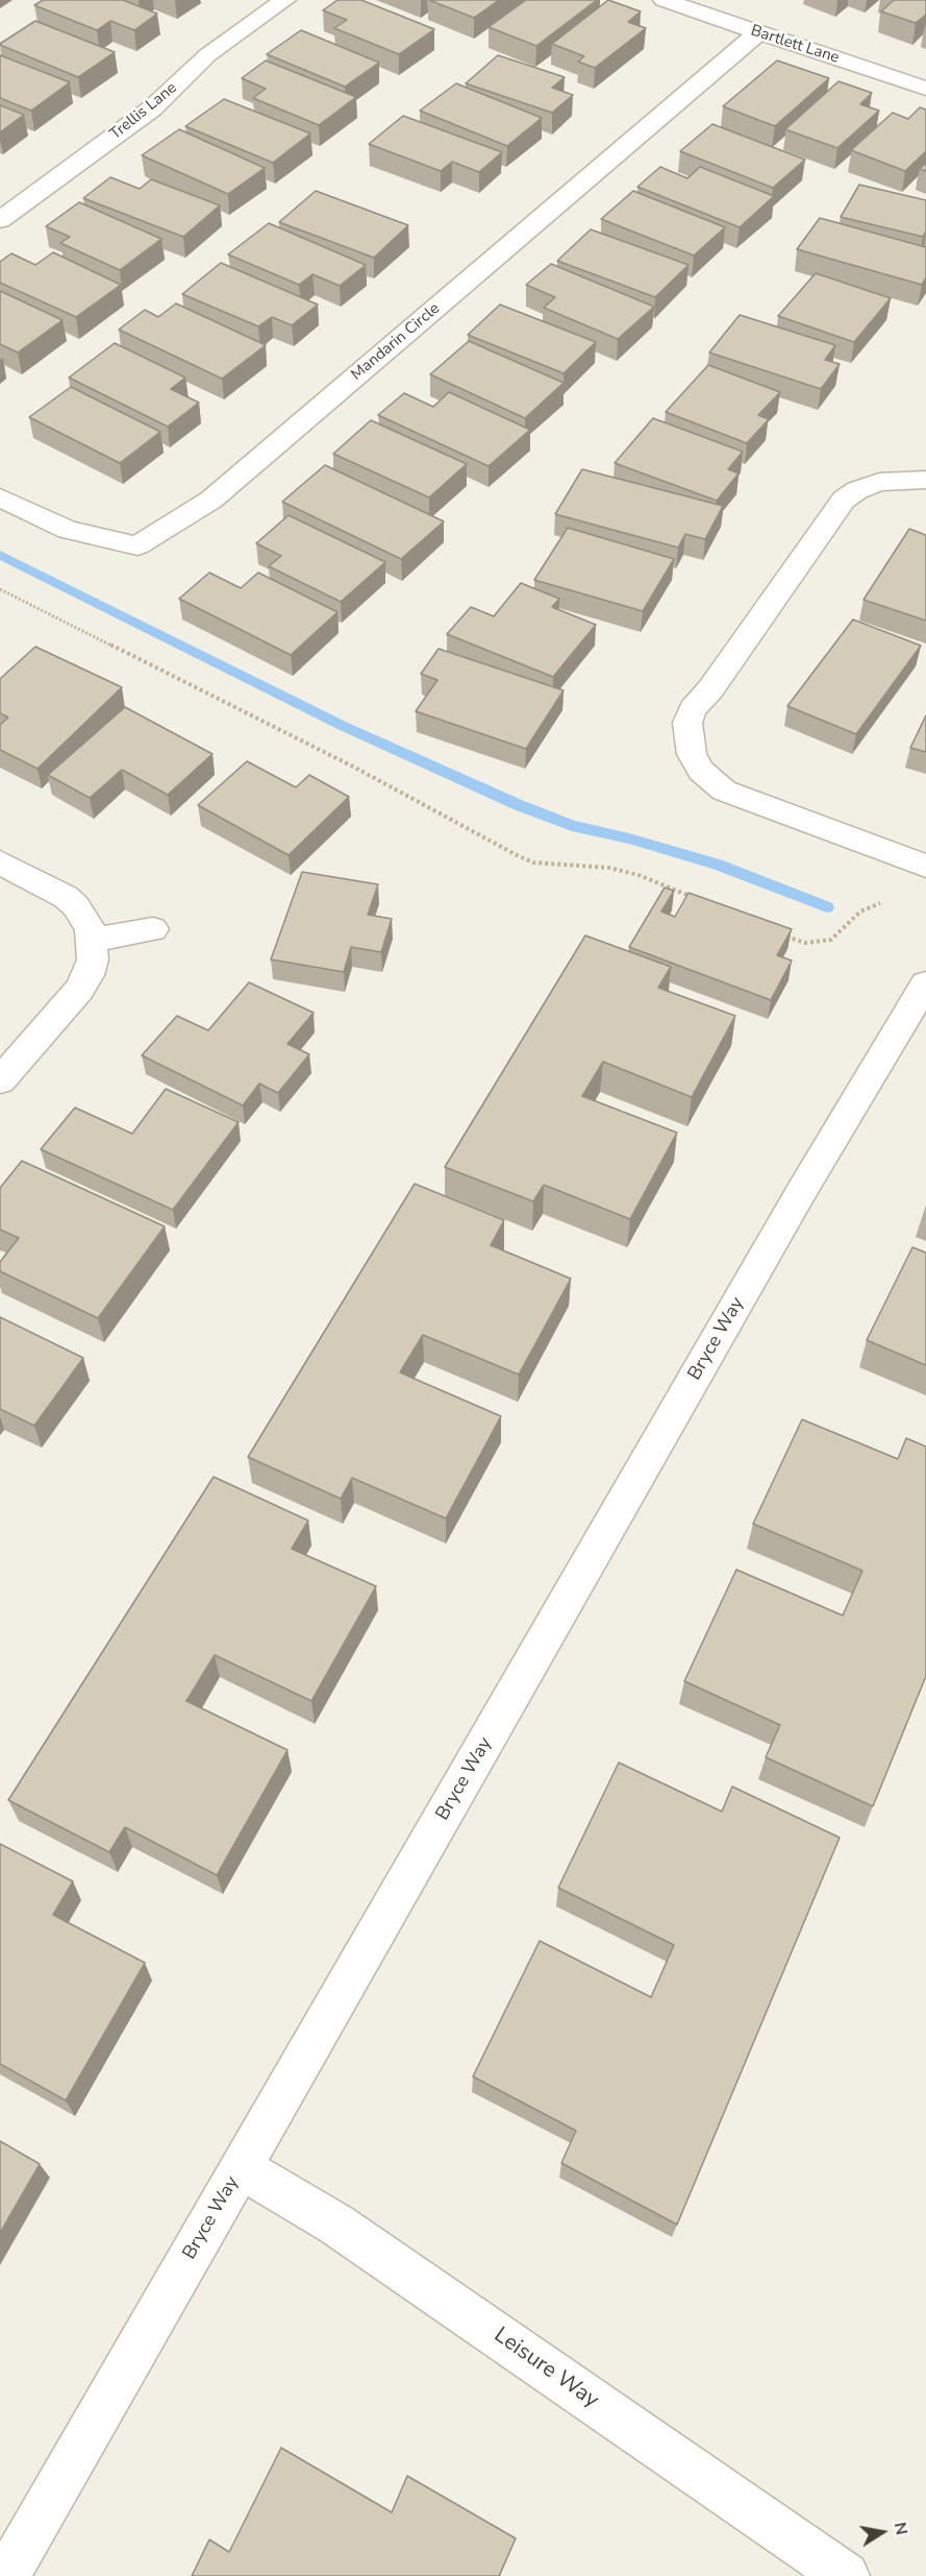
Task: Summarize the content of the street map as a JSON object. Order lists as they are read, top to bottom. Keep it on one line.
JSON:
{"streets":{"street":["Bartlett Lane","Trellis Lane","Mandarin Circle","Bryce Way","Leisure Way"]},"crossings":[["Bartlett Lane","Mandarin Circle"],["Bryce Way","Leisure Way"]],"north":"right"}
